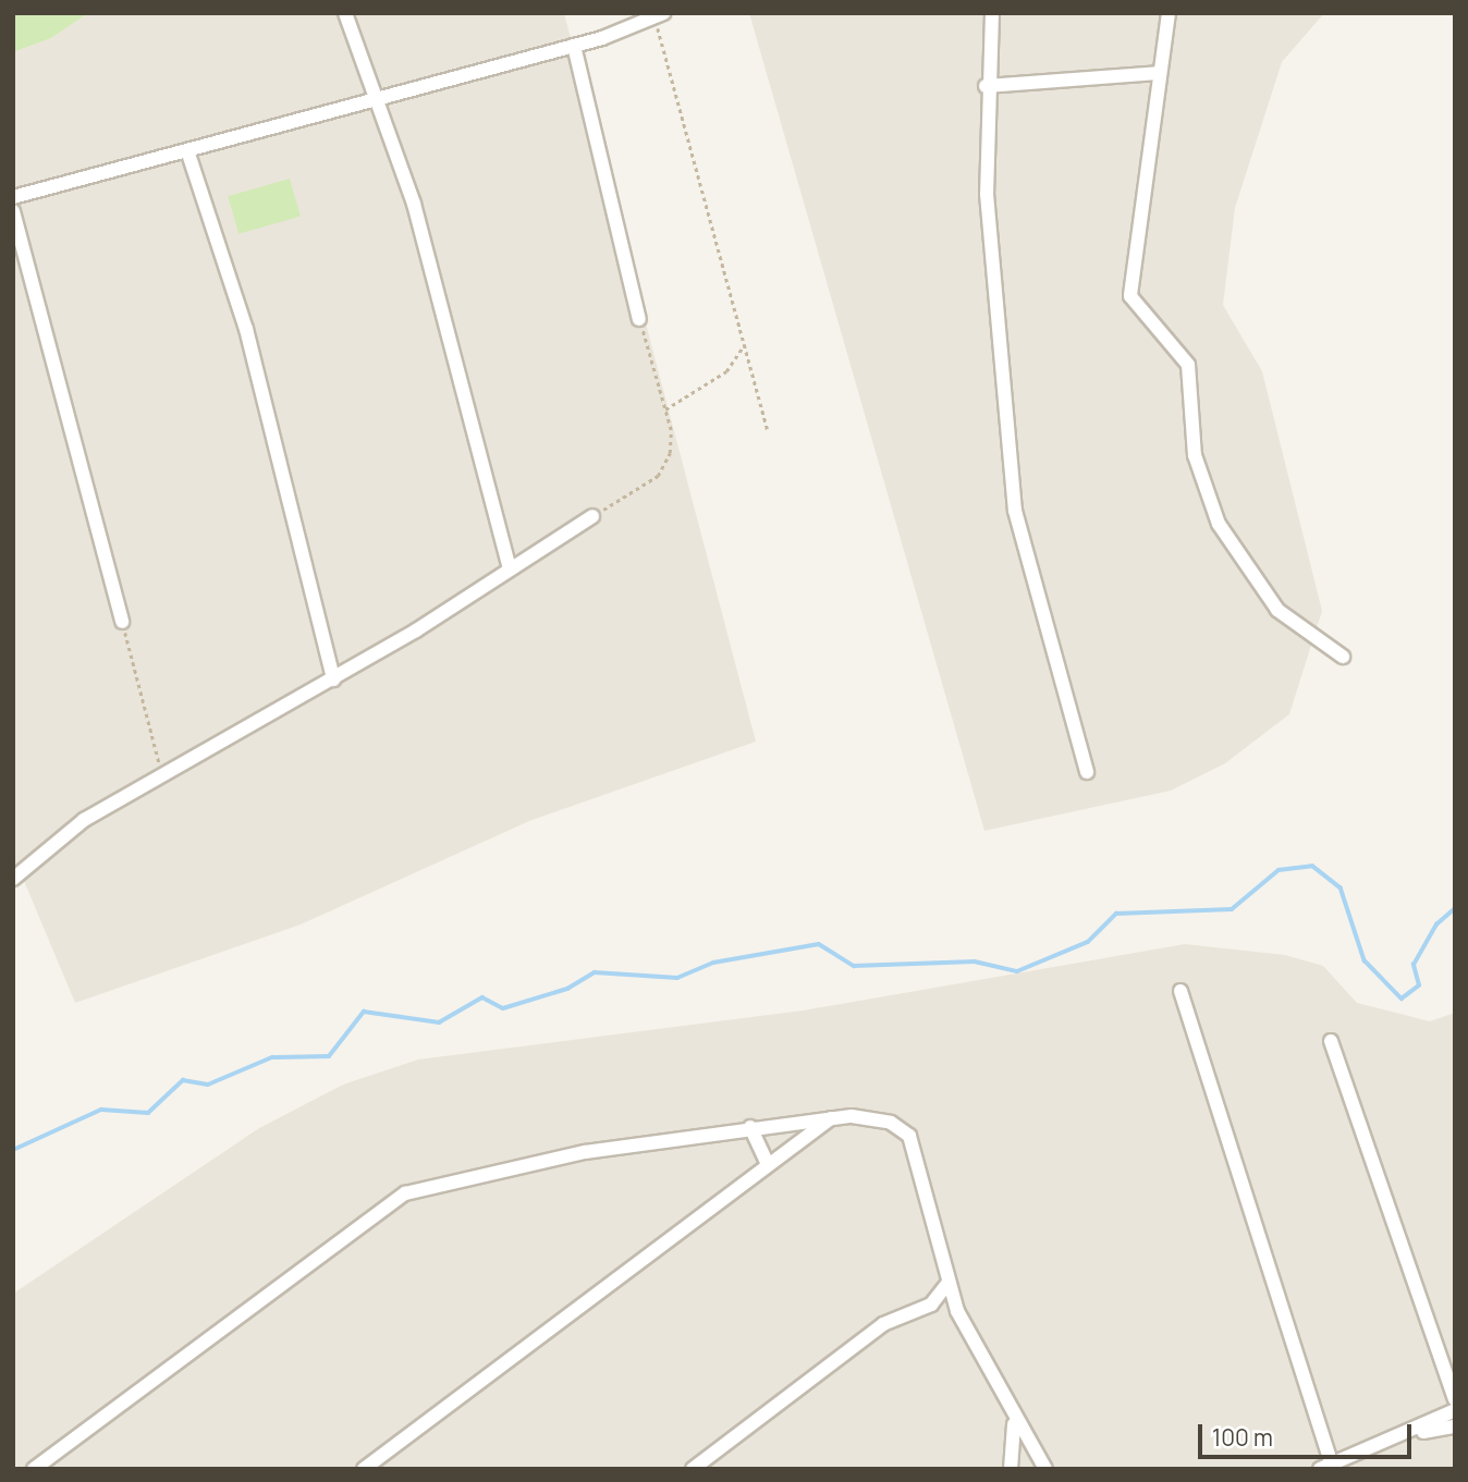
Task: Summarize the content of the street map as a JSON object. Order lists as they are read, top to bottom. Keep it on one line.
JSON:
{"scale_bar":"100 m"}
